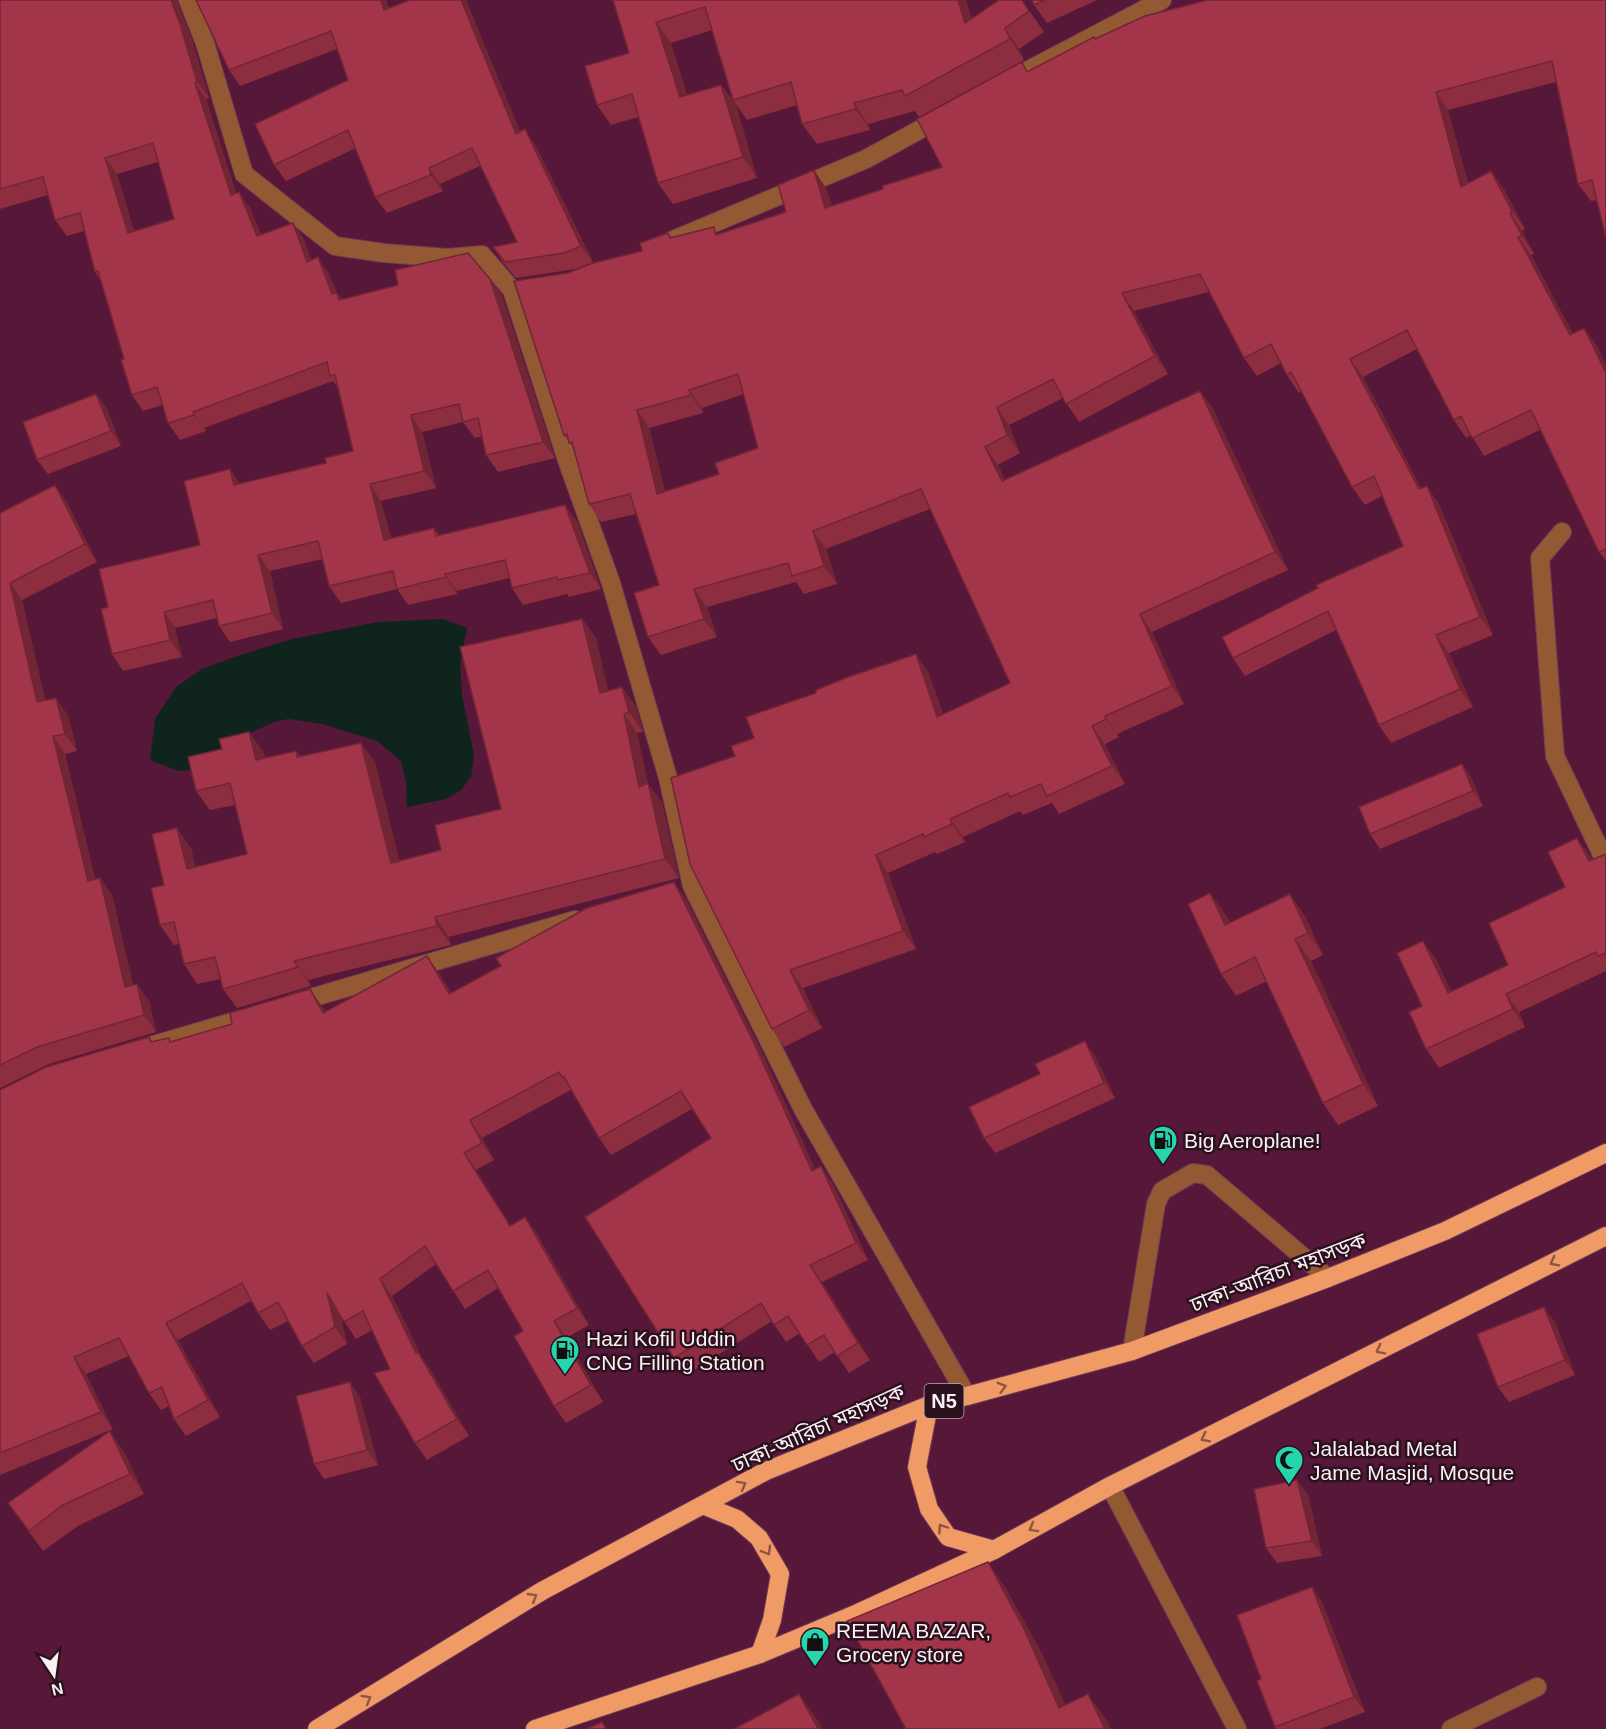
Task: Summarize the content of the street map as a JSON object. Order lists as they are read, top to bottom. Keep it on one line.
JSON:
{"streets":{"highway":["ঢাকা-আরিচা মহাসড়ক","N5"]},"places":{"fuel station":["Big Aeroplane!","Hazi Kofil Uddin CNG Filling Station"],"mosque":["Jalalabad Metal Jame Masjid, Mosque"],"shop":["REEMA BAZAR, Grocery store"]},"north":"bottom"}
